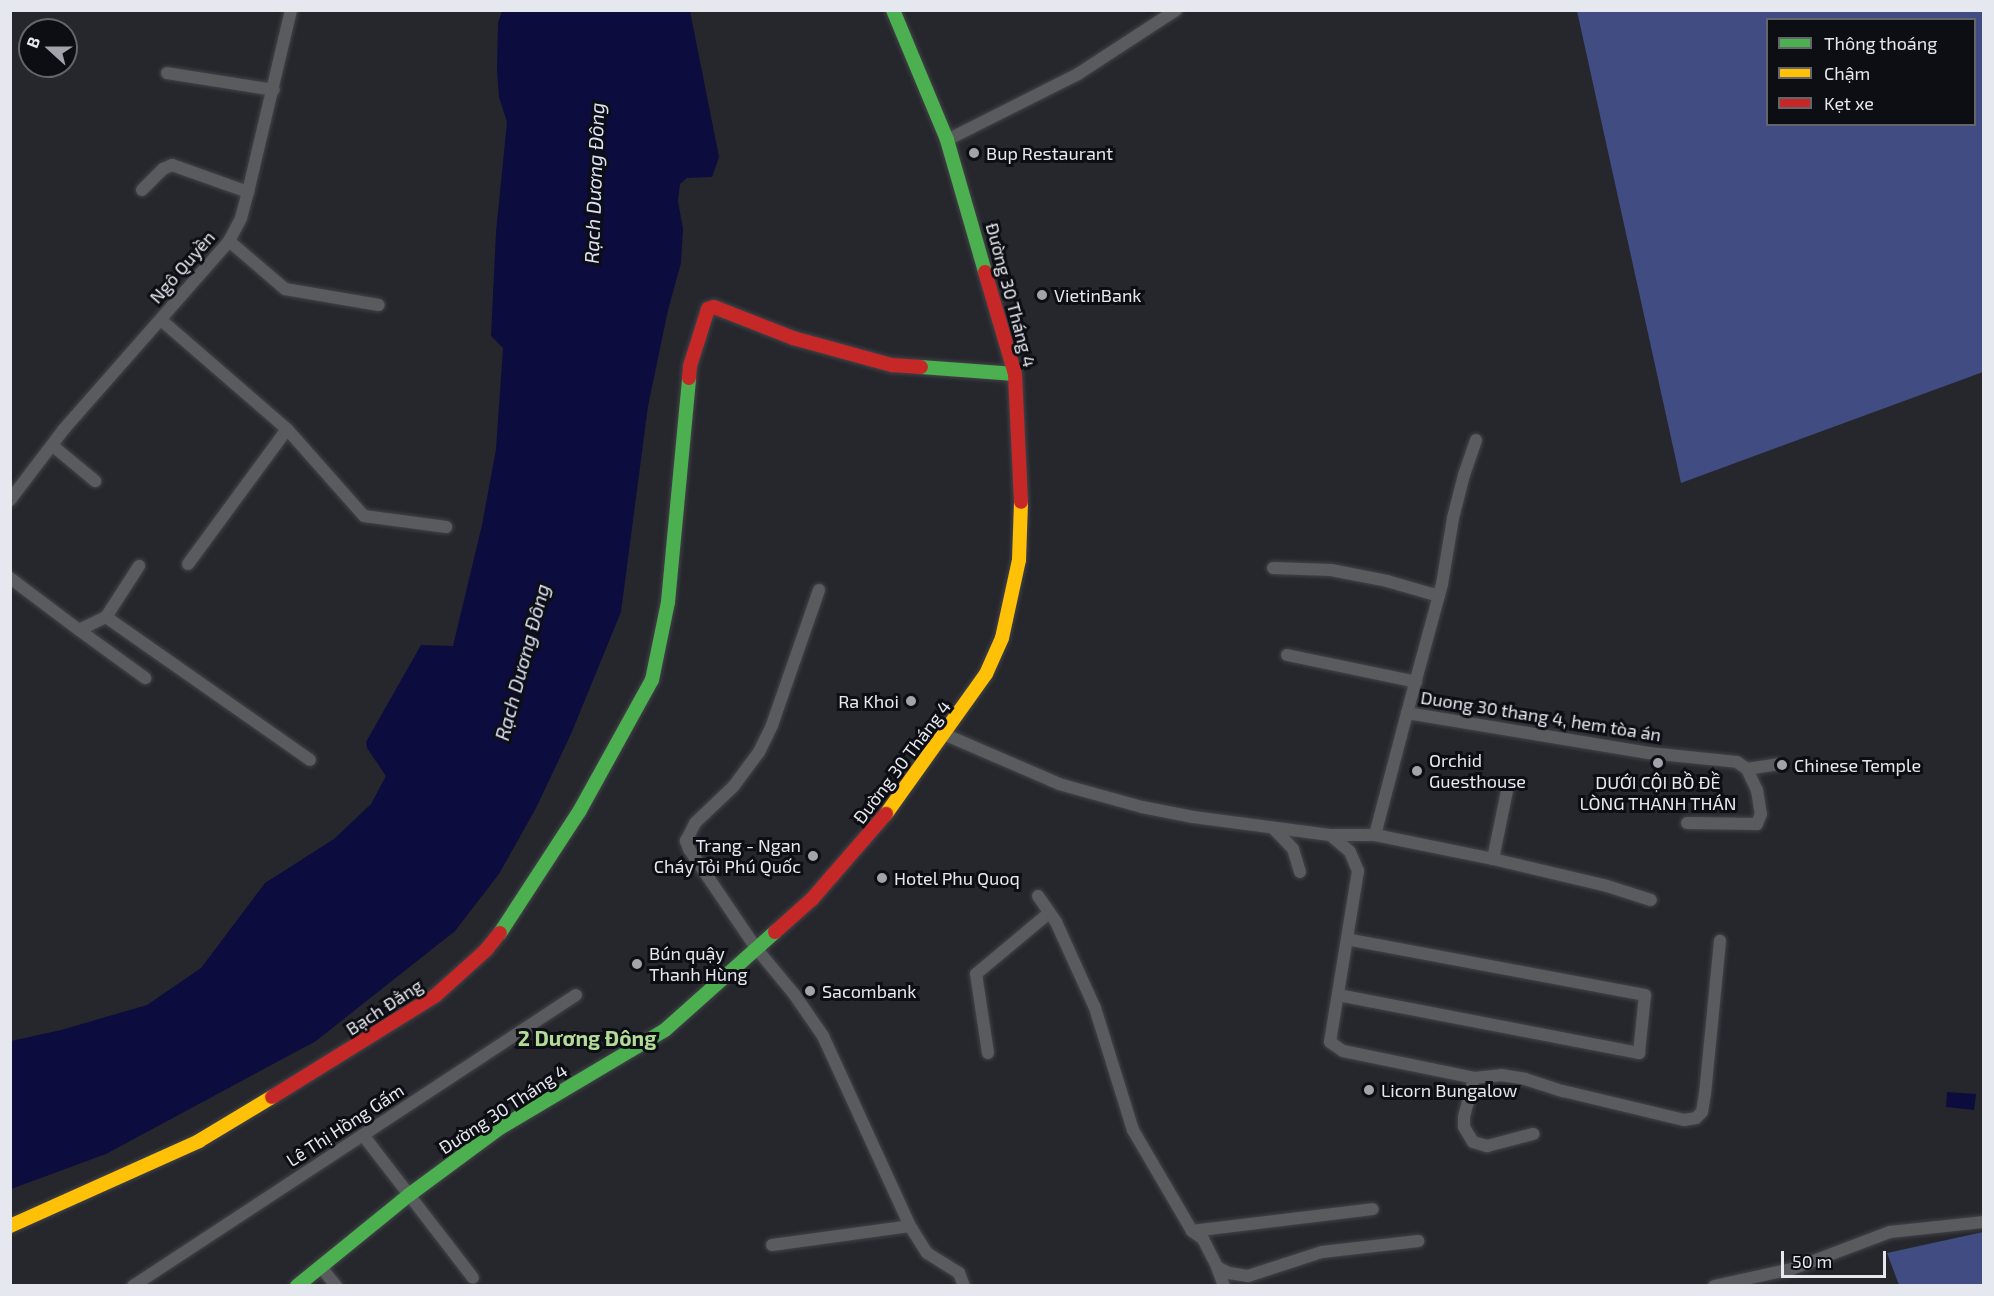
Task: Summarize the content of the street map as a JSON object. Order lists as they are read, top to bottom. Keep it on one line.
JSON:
{"streets":{"main road":["Đường 30 Tháng 4","Bạch Đằng"],"street":["Ngô Quyền","Duong 30 thang 4, hem tòa án","Lê Thị Hồng Gấm"]},"crossings":[["Đường 30 Tháng 4","Bạch Đằng"]],"districts":["2 Dương Đông"],"water":["Rạch Dương Đông"],"places":["Bup Restaurant","VietinBank","Ra Khoi","DƯỚI CỘI BỒ ĐỀ LÒNG THANH THÁN","Chinese Temple","Orchid Guesthouse","Trang - Ngan Cháy Tỏi Phú Quốc","Hotel Phu Quoq","Bún quậy Thanh Hùng","Sacombank","Licorn Bungalow"],"legend":["Thông thoáng","Chậm","Kẹt xe"],"scale_bar":"50 m","north":"left"}
